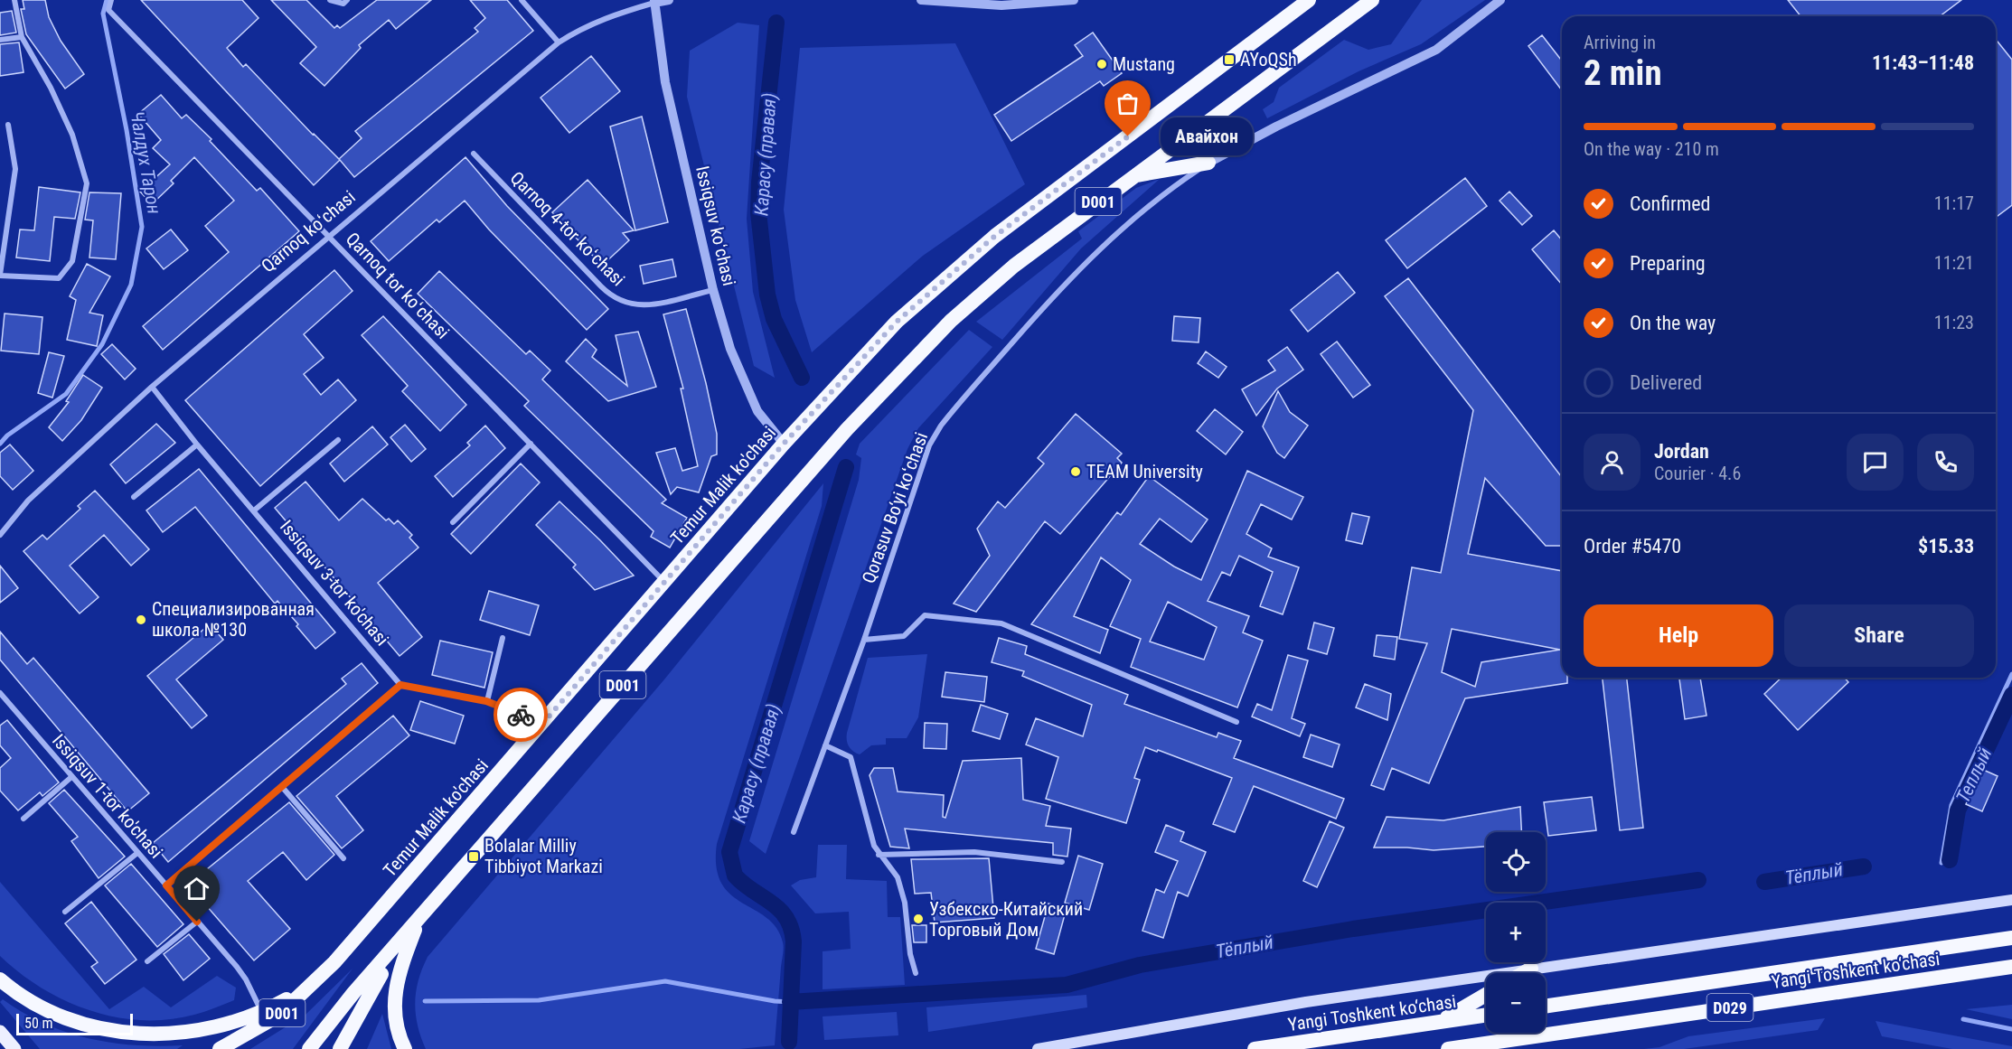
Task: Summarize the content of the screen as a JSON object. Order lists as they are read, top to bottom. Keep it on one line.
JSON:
{"streets":{"highway":["D001","Temur Malik ko'chasi","Yangi Toshkent ko‘chasi","D029"],"street":["Issiqsuv koʻchasi","Qarnoq 4-tor koʻchasi","Qarnoq koʻchasi","Qarnoq tor koʻchasi","Qorasuv Bo‘yi koʻchasi","Issiqsuv 3-tor ko'chasi","Issiqsuv 1-tor ko'chasi"]},"crossings":[["D001","Temur Malik ko'chasi"],["D001","Issiqsuv 1-tor ko'chasi"],["Issiqsuv koʻchasi","Qarnoq 4-tor koʻchasi"],["Issiqsuv koʻchasi","Qarnoq koʻchasi"],["Issiqsuv koʻchasi","Temur Malik ko'chasi"],["Qarnoq koʻchasi","Qarnoq tor koʻchasi"],["Qarnoq koʻchasi","Issiqsuv 3-tor ko'chasi"],["Qarnoq tor koʻchasi","Temur Malik ko'chasi"],["Temur Malik ko'chasi","Issiqsuv 1-tor ko'chasi"]],"water":["Карасу (правая)","Чалдух Тарон","Теплый","Тёплый"],"places":{"transit":["AYoQSh","Bolalar Milliy Tibbiyot Markazi"],"other":["Mustang","Авайхон","TEAM University","Специализированная школа №130","Узбекско-Китайский Торговый Дом"]},"scale_bar":"50 m","page":{"heading":["2 min","Arriving in","11:43–11:48"],"panel":["Jordan","Courier · 4.6","Order #5470","$15.33"],"bar":"On the way · 210 m","bubble":"Авайхон","list":[["Confirmed","11:17"],["Preparing","11:21"],["On the way","11:23"],"Delivered"],"buttons":["Help","Share"],"map_buttons":["+","−"],"scale":"50 m"}}
